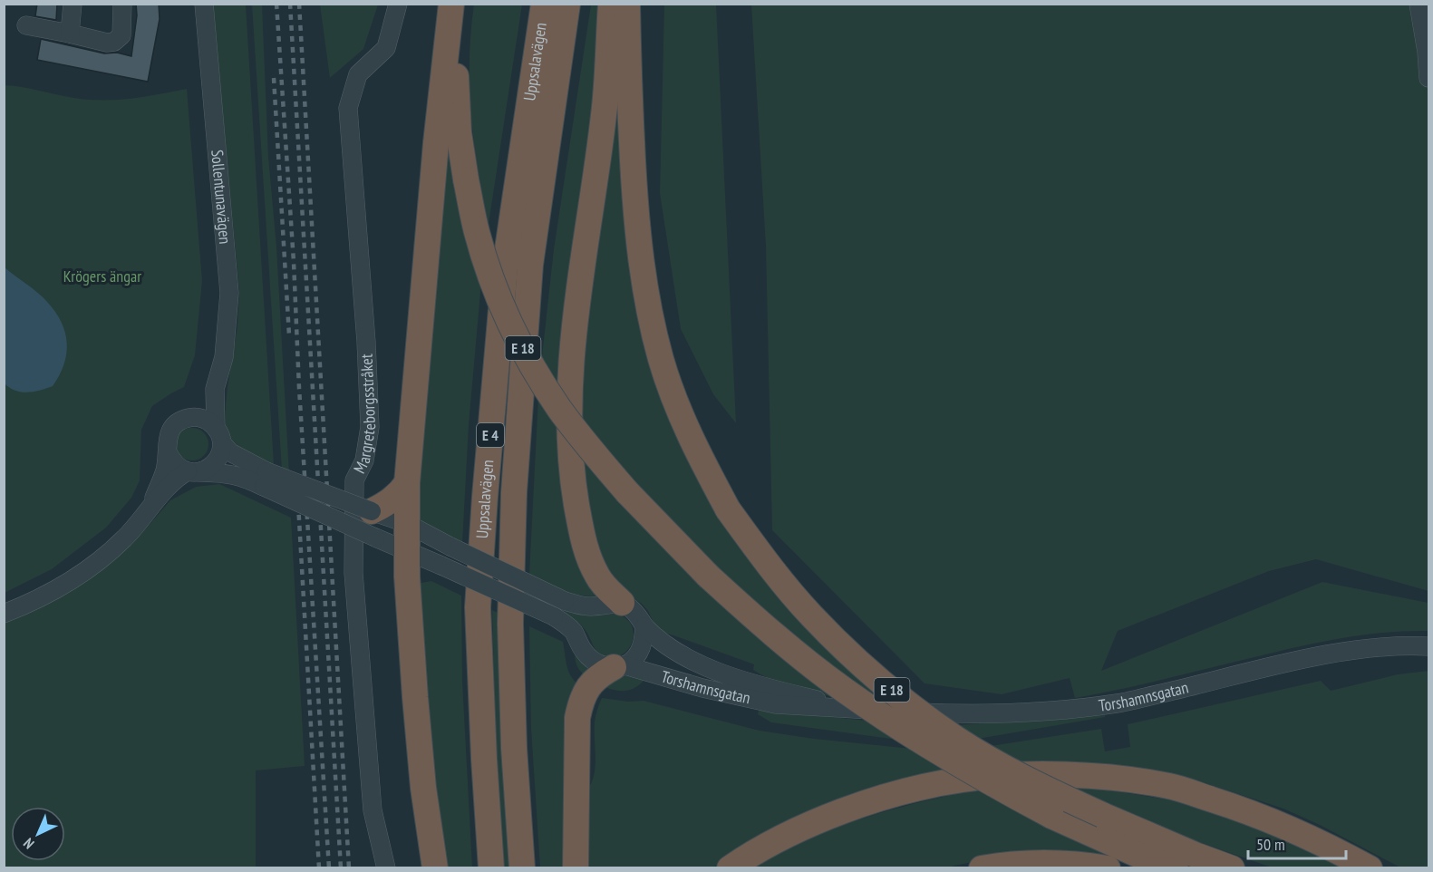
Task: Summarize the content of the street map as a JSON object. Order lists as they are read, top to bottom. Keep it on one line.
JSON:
{"streets":{"highway":["Uppsalavägen","E 18","E 4"],"street":["Sollentunavägen","Margreteborgsstråket","Torshamnsgatan"]},"parks":["Krögers ängar"],"scale_bar":"50 m","north":"bottom left"}
